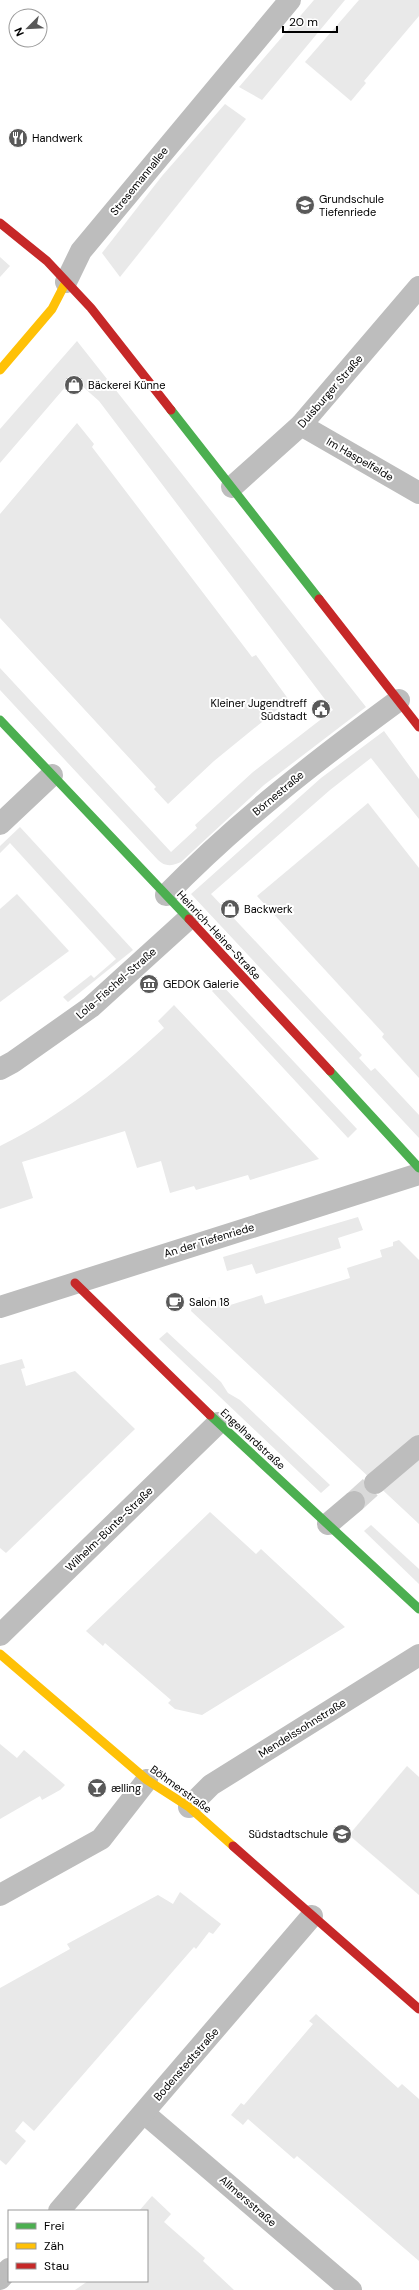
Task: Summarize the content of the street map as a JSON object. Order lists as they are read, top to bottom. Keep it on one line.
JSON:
{"streets":{"street":["Stresemannallee","Duisburger Straße","Im Haspelfelde","Börnestraße","Heinrich-Heine-Straße","Lola-Fischel-Straße","An der Tiefenriede","Engelhardstraße","Wilhelm-Bünte-Straße","Mendelssohnstraße","Böhmerstraße","Bodenstedtstraße","Allmersstraße"]},"crossings":[["Duisburger Straße","Im Haspelfelde"],["Börnestraße","Heinrich-Heine-Straße"],["Heinrich-Heine-Straße","Lola-Fischel-Straße"],["An der Tiefenriede","Engelhardstraße"],["Engelhardstraße","Wilhelm-Bünte-Straße"],["Mendelssohnstraße","Böhmerstraße"],["Böhmerstraße","Bodenstedtstraße"],["Bodenstedtstraße","Allmersstraße"]],"places":{"restaurant":["Handwerk"],"school or university":["Grundschule Tiefenriede","Südstadtschule"],"shop":["Bäckerei Künne","Backwerk"],"public building":["Kleiner Jugendtreff Südstadt"],"museum":["GEDOK Galerie"],"cafe":["Salon 18"],"bar":["ælling"]},"legend":["Frei","Zäh","Stau"],"scale_bar":"20 m","north":"bottom left"}
